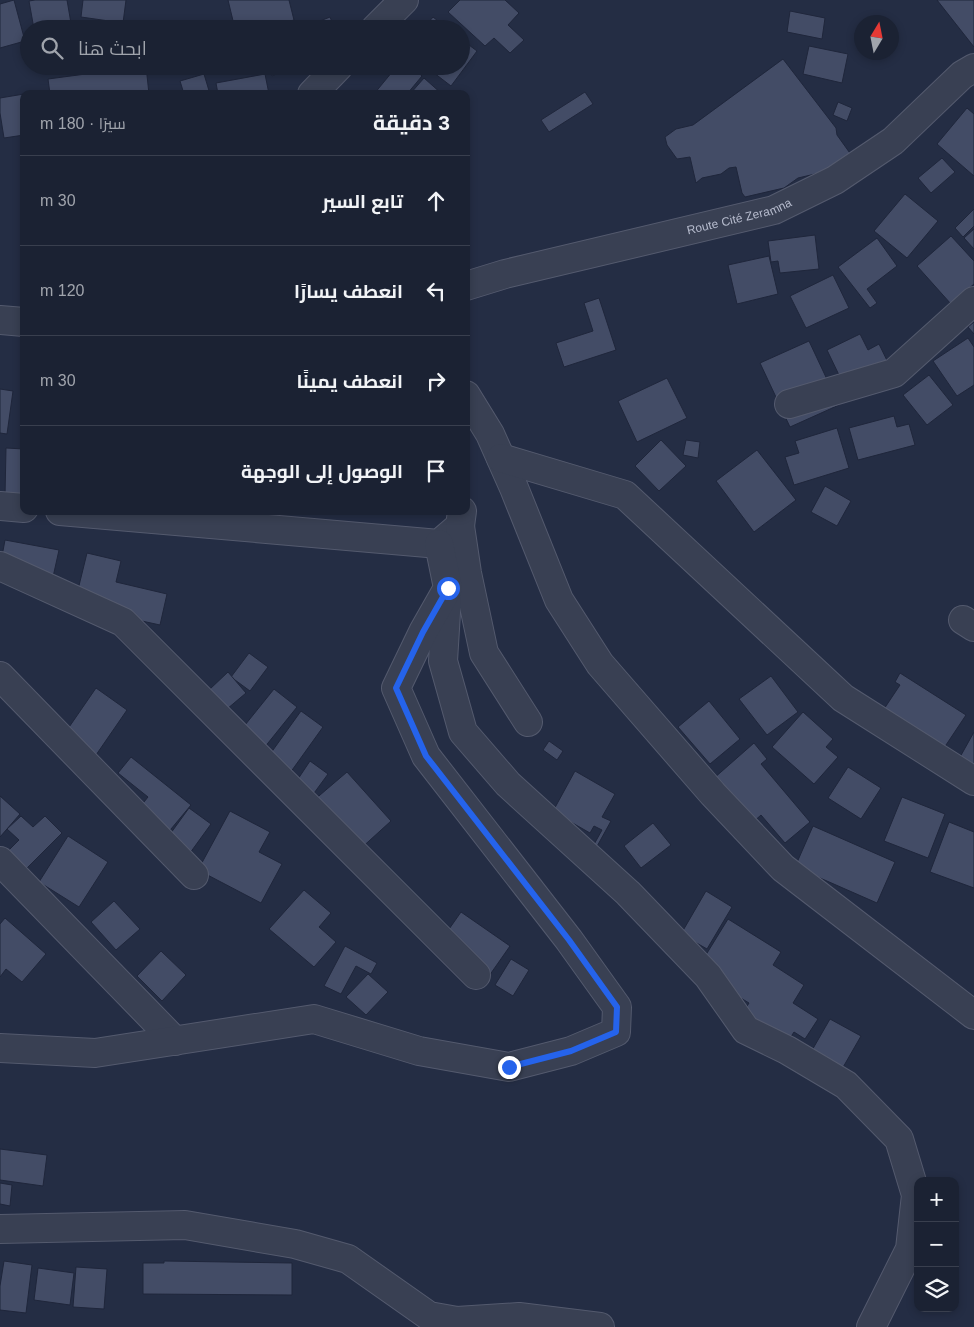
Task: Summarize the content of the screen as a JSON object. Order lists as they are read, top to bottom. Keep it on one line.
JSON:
{"streets":{"street":["Route Cité Zeramna"]},"north":"top","page":{"search":"ابحث هنا","heading":["3 دقيقة","سيرًا · 180 m"],"list":[["تابع السير","30 m"],["انعطف يسارًا","120 m"],["انعطف يمينًا","30 m"],"الوصول إلى الوجهة"],"map_buttons":["+","−"]}}
